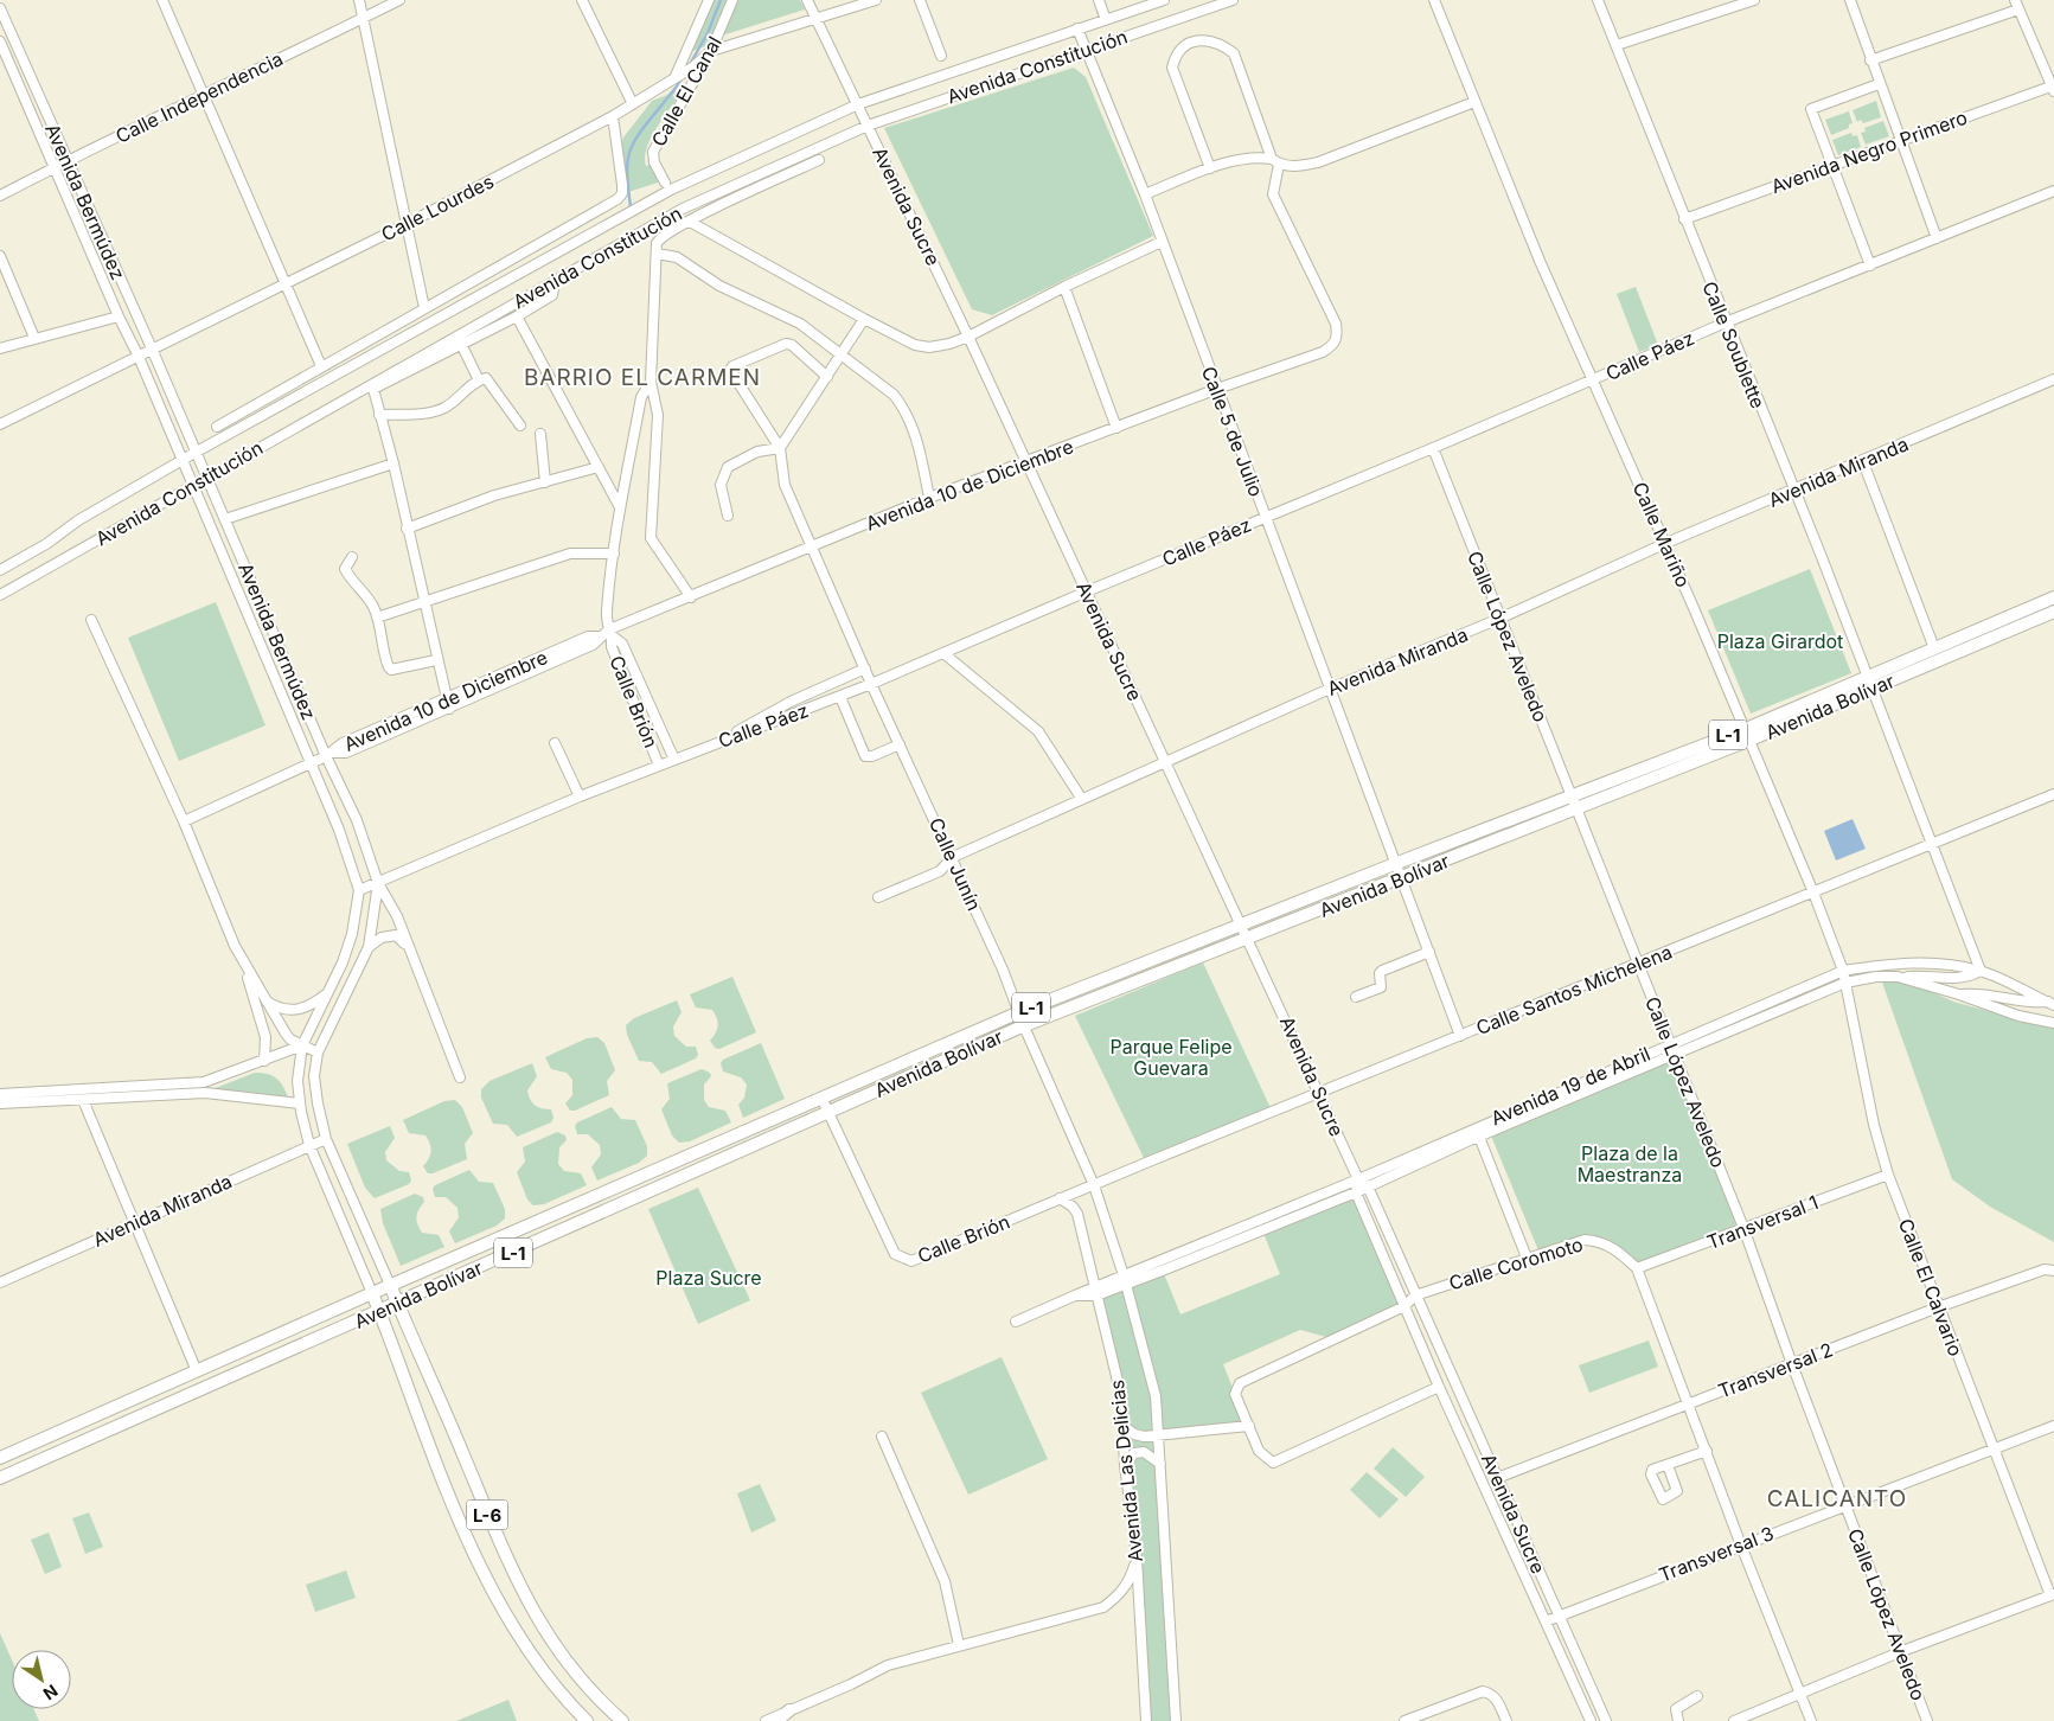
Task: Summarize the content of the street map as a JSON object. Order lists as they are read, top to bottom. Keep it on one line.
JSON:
{"streets":{"main road":["Avenida Bolívar","L-1","L-6"],"street":["Avenida Constitución","Calle El Canal","Calle Independencia","Avenida Negro Primero","Avenida Bermúdez","Avenida Sucre","Calle Lourdes","Calle Soublette","Calle Páez","Calle 5 de Julio","Avenida Miranda","Avenida 10 de Diciembre","Calle Mariño","Calle López Aveledo","Calle Brión","Calle Junín","Calle Santos Michelena","Avenida 19 de Abril","Transversal 1","Calle Coromoto","Calle El Calvario","Transversal 2","Avenida Las Delicias","Transversal 3"]},"crossings":[["Avenida Constitución","Avenida Bermúdez"],["Avenida Constitución","Avenida Sucre"],["Avenida Constitución","Calle 5 de Julio"],["Calle El Canal","Calle Lourdes"],["Calle Independencia","Avenida Bermúdez"],["Avenida Negro Primero","Calle Soublette"],["Avenida Bermúdez","Calle Lourdes"],["Avenida Bermúdez","Calle Páez"],["Avenida Bermúdez","Avenida Miranda"],["Avenida Bermúdez","Avenida 10 de Diciembre"],["Avenida Bermúdez","Avenida Bolívar"],["Avenida Bermúdez","L-6"],["Avenida Sucre","Calle Páez"],["Avenida Sucre","Avenida Miranda"],["Avenida Sucre","Avenida 10 de Diciembre"],["Avenida Sucre","Avenida Bolívar"],["Avenida Sucre","Calle Santos Michelena"],["Avenida Sucre","Avenida 19 de Abril"],["Avenida Sucre","Calle Coromoto"],["Avenida Sucre","Transversal 2"],["Avenida Sucre","Transversal 3"],["Calle Soublette","Calle Páez"],["Calle Soublette","Avenida Miranda"],["Calle Soublette","Avenida Bolívar"],["Calle Soublette","Calle Santos Michelena"],["Calle Soublette","Avenida 19 de Abril"],["Calle Páez","Calle 5 de Julio"],["Calle Páez","Calle Mariño"],["Calle Páez","Calle López Aveledo"],["Calle Páez","Calle Brión"],["Calle Páez","Calle Junín"],["Calle 5 de Julio","Avenida Miranda"],["Calle 5 de Julio","Avenida 10 de Diciembre"],["Calle 5 de Julio","Avenida Bolívar"],["Calle 5 de Julio","Calle Santos Michelena"],["Avenida Miranda","Calle Mariño"],["Avenida Miranda","Calle López Aveledo"],["Avenida Miranda","Calle Junín"],["Avenida 10 de Diciembre","Calle Brión"],["Avenida 10 de Diciembre","Calle Junín"],["Calle Mariño","Avenida Bolívar"],["Calle Mariño","Calle Santos Michelena"],["Calle Mariño","Avenida 19 de Abril"],["Calle Mariño","Calle El Calvario"],["Calle López Aveledo","Avenida Bolívar"],["Calle López Aveledo","Calle Santos Michelena"],["Calle López Aveledo","Avenida 19 de Abril"],["Calle López Aveledo","Transversal 1"],["Calle López Aveledo","Transversal 2"],["Calle López Aveledo","Transversal 3"],["Calle Brión","Avenida Bolívar"],["Calle Brión","Calle Junín"],["Calle Brión","Calle Santos Michelena"],["Calle Brión","Avenida Las Delicias"],["Avenida Bolívar","Calle Junín"],["Avenida Bolívar","L-6"],["Calle Junín","Calle Santos Michelena"],["Calle Junín","Avenida Las Delicias"],["Calle Santos Michelena","Avenida Las Delicias"],["Avenida 19 de Abril","Calle El Calvario"],["Avenida 19 de Abril","Avenida Las Delicias"],["Transversal 1","Calle Coromoto"],["Transversal 1","Calle El Calvario"],["Calle Coromoto","Transversal 2"],["Calle Coromoto","Transversal 3"],["Calle El Calvario","Transversal 2"],["Calle El Calvario","Transversal 3"]],"districts":["BARRIO EL CARMEN","CALICANTO"],"parks":["Plaza Girardot","Parque Felipe Guevara","Plaza de la Maestranza","Plaza Sucre"],"north":"bottom right"}
